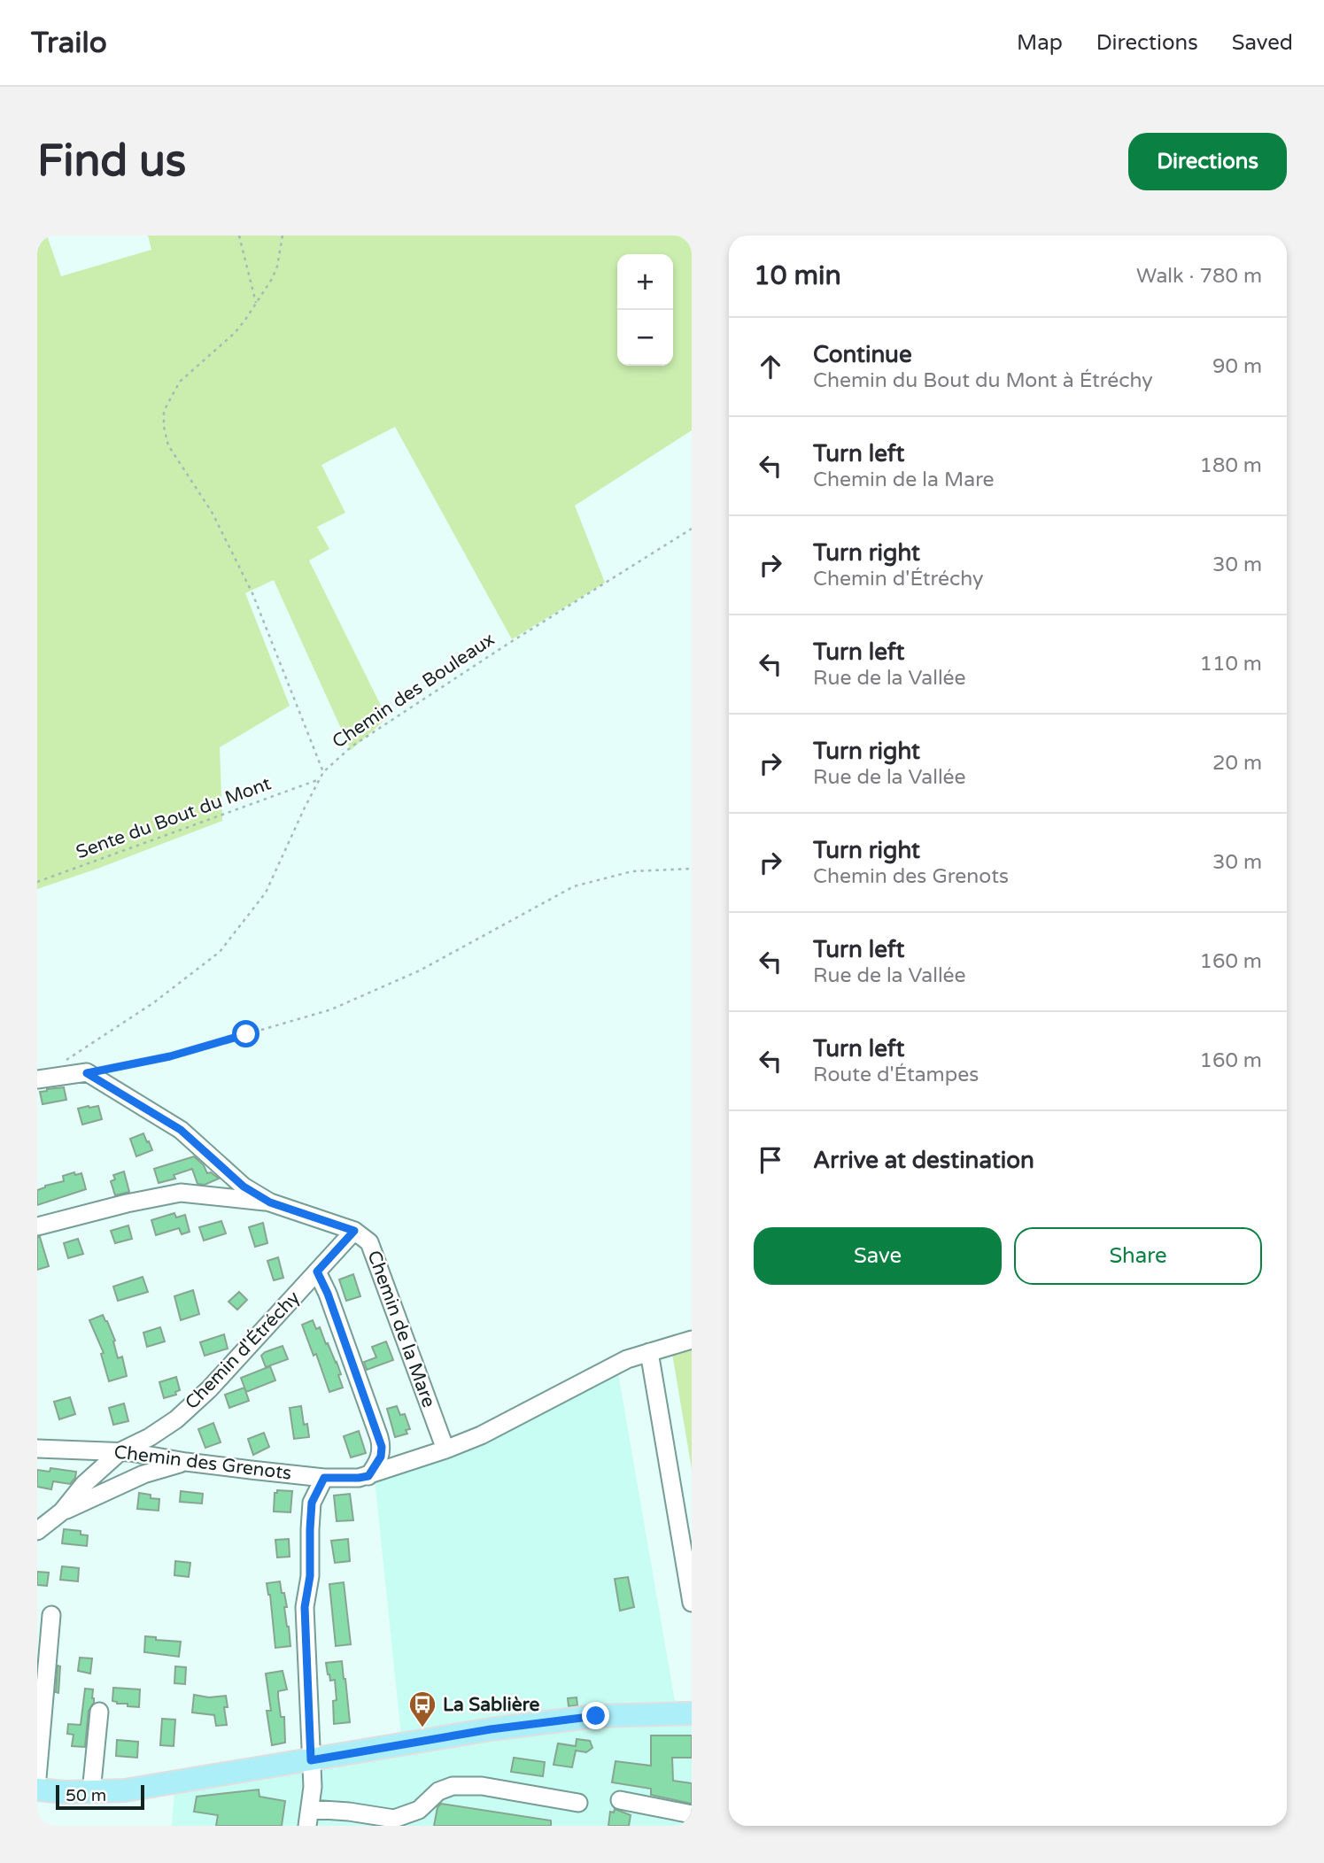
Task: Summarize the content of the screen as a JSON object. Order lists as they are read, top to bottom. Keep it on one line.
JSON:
{"streets":{"street":["Chemin de la Mare","Chemin d'Étréchy","Chemin des Grenots"],"path":["Chemin des Bouleaux","Sente du Bout du Mont"]},"crossings":[["Chemin des Bouleaux","Sente du Bout du Mont"],["Chemin de la Mare","Chemin d'Étréchy"],["Chemin de la Mare","Chemin des Grenots"],["Chemin d'Étréchy","Chemin des Grenots"]],"places":{"bus stop":["La Sablière"]},"scale_bar":"50 m","page":{"header":"Trailo","nav":["Map","Directions","Saved"],"buttons":["Directions",["Save","Share"]],"title":"Find us","heading":["10 min","Walk · 780 m"],"map_buttons":["+","−"],"list":[["Continue","Chemin du Bout du Mont à Étréchy","90 m"],["Turn left","Chemin de la Mare","180 m"],["Turn right","Chemin d'Étréchy","30 m"],["Turn left","Rue de la Vallée","110 m"],["Turn right","Rue de la Vallée","20 m"],["Turn right","Chemin des Grenots","30 m"],["Turn left","Rue de la Vallée","160 m"],["Turn left","Route d'Étampes","160 m"],"Arrive at destination"],"scale":"50 m"}}
